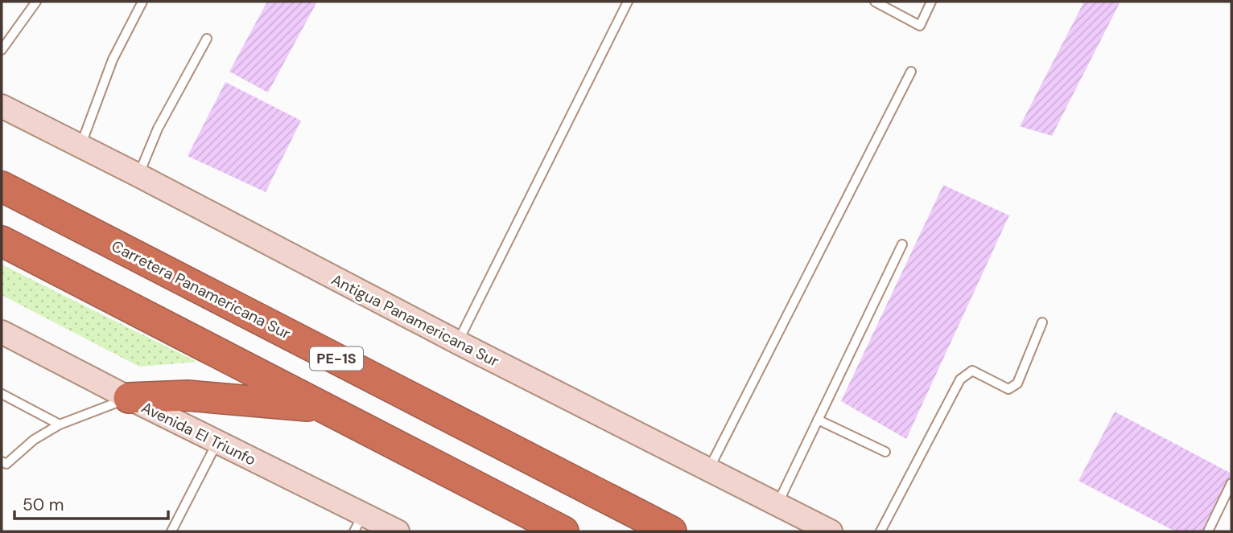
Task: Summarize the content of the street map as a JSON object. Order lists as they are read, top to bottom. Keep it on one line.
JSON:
{"streets":{"highway":["Carretera Panamericana Sur","PE-1S"],"main road":["Antigua Panamericana Sur","Avenida El Triunfo"]},"scale_bar":"50 m"}
